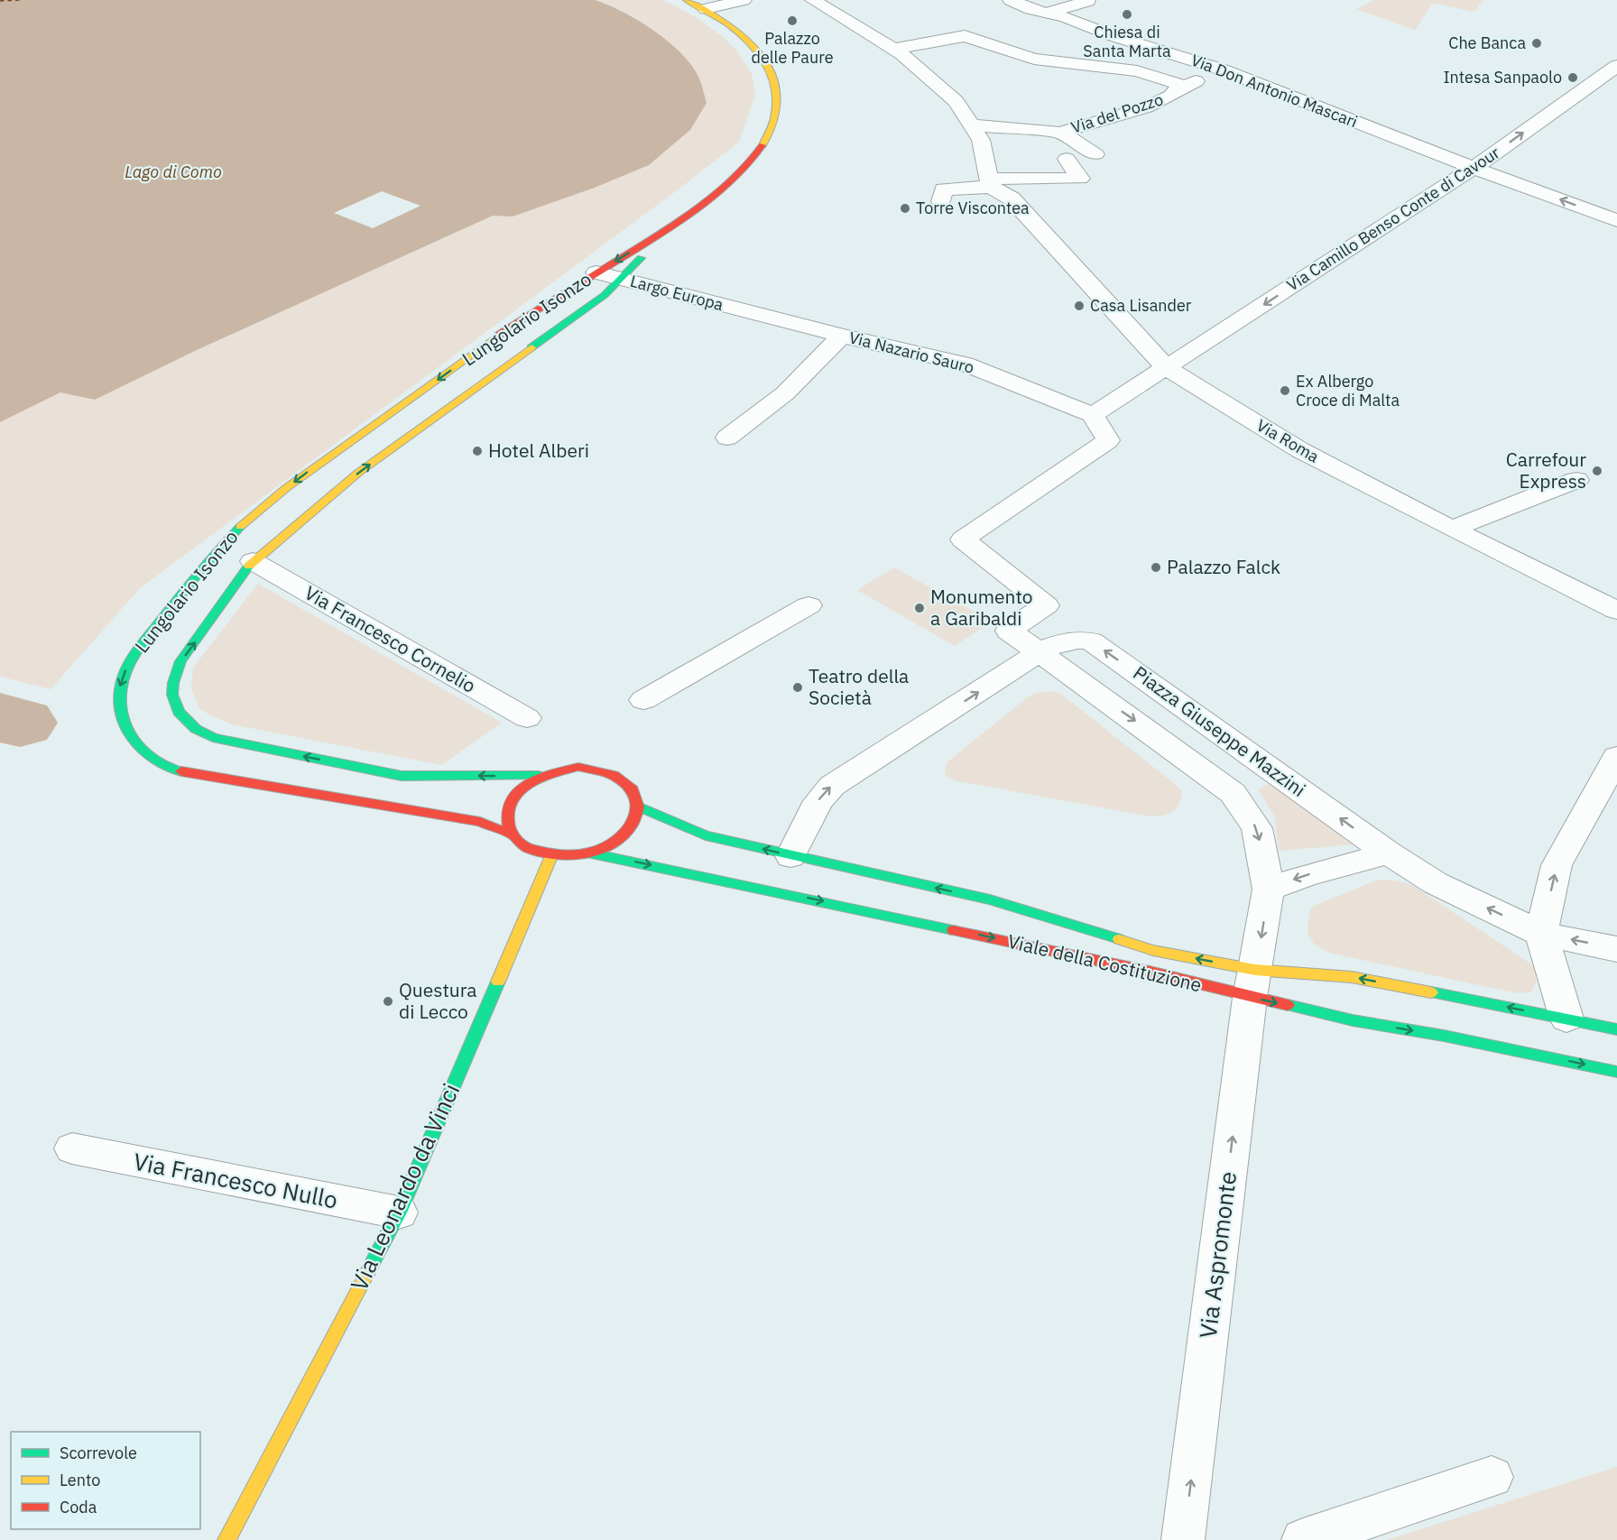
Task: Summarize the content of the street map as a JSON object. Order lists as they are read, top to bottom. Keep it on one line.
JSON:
{"streets":{"main road":["Lungolario Isonzo","Viale della Costituzione","Via Leonardo da Vinci"],"street":["Via Don Antonio Mascari","Via del Pozzo","Via Camillo Benso Conte di Cavour","Largo Europa","Via Nazario Sauro","Via Roma","Via Francesco Cornelio","Piazza Giuseppe Mazzini","Via Francesco Nullo","Via Aspromonte"]},"crossings":[["Via Don Antonio Mascari","Via del Pozzo"],["Via Don Antonio Mascari","Via Camillo Benso Conte di Cavour"],["Via Camillo Benso Conte di Cavour","Via Nazario Sauro"],["Via Camillo Benso Conte di Cavour","Via Roma"],["Largo Europa","Lungolario Isonzo"],["Largo Europa","Via Nazario Sauro"],["Lungolario Isonzo","Via Francesco Cornelio"],["Lungolario Isonzo","Viale della Costituzione"],["Lungolario Isonzo","Via Leonardo da Vinci"],["Piazza Giuseppe Mazzini","Viale della Costituzione"],["Viale della Costituzione","Via Leonardo da Vinci"],["Viale della Costituzione","Via Aspromonte"],["Via Francesco Nullo","Via Leonardo da Vinci"]],"one_way":["Via Aspromonte"],"water":["Lago di Como"],"places":["Chiesa di Santa Marta","Palazzo delle Paure","Che Banca","Intesa Sanpaolo","Torre Viscontea","Casa Lisander","Ex Albergo Croce di Malta","Hotel Alberi","Carrefour Express","Palazzo Falck","Monumento a Garibaldi","Teatro della Società","Questura di Lecco"],"legend":["Scorrevole","Lento","Coda"]}
